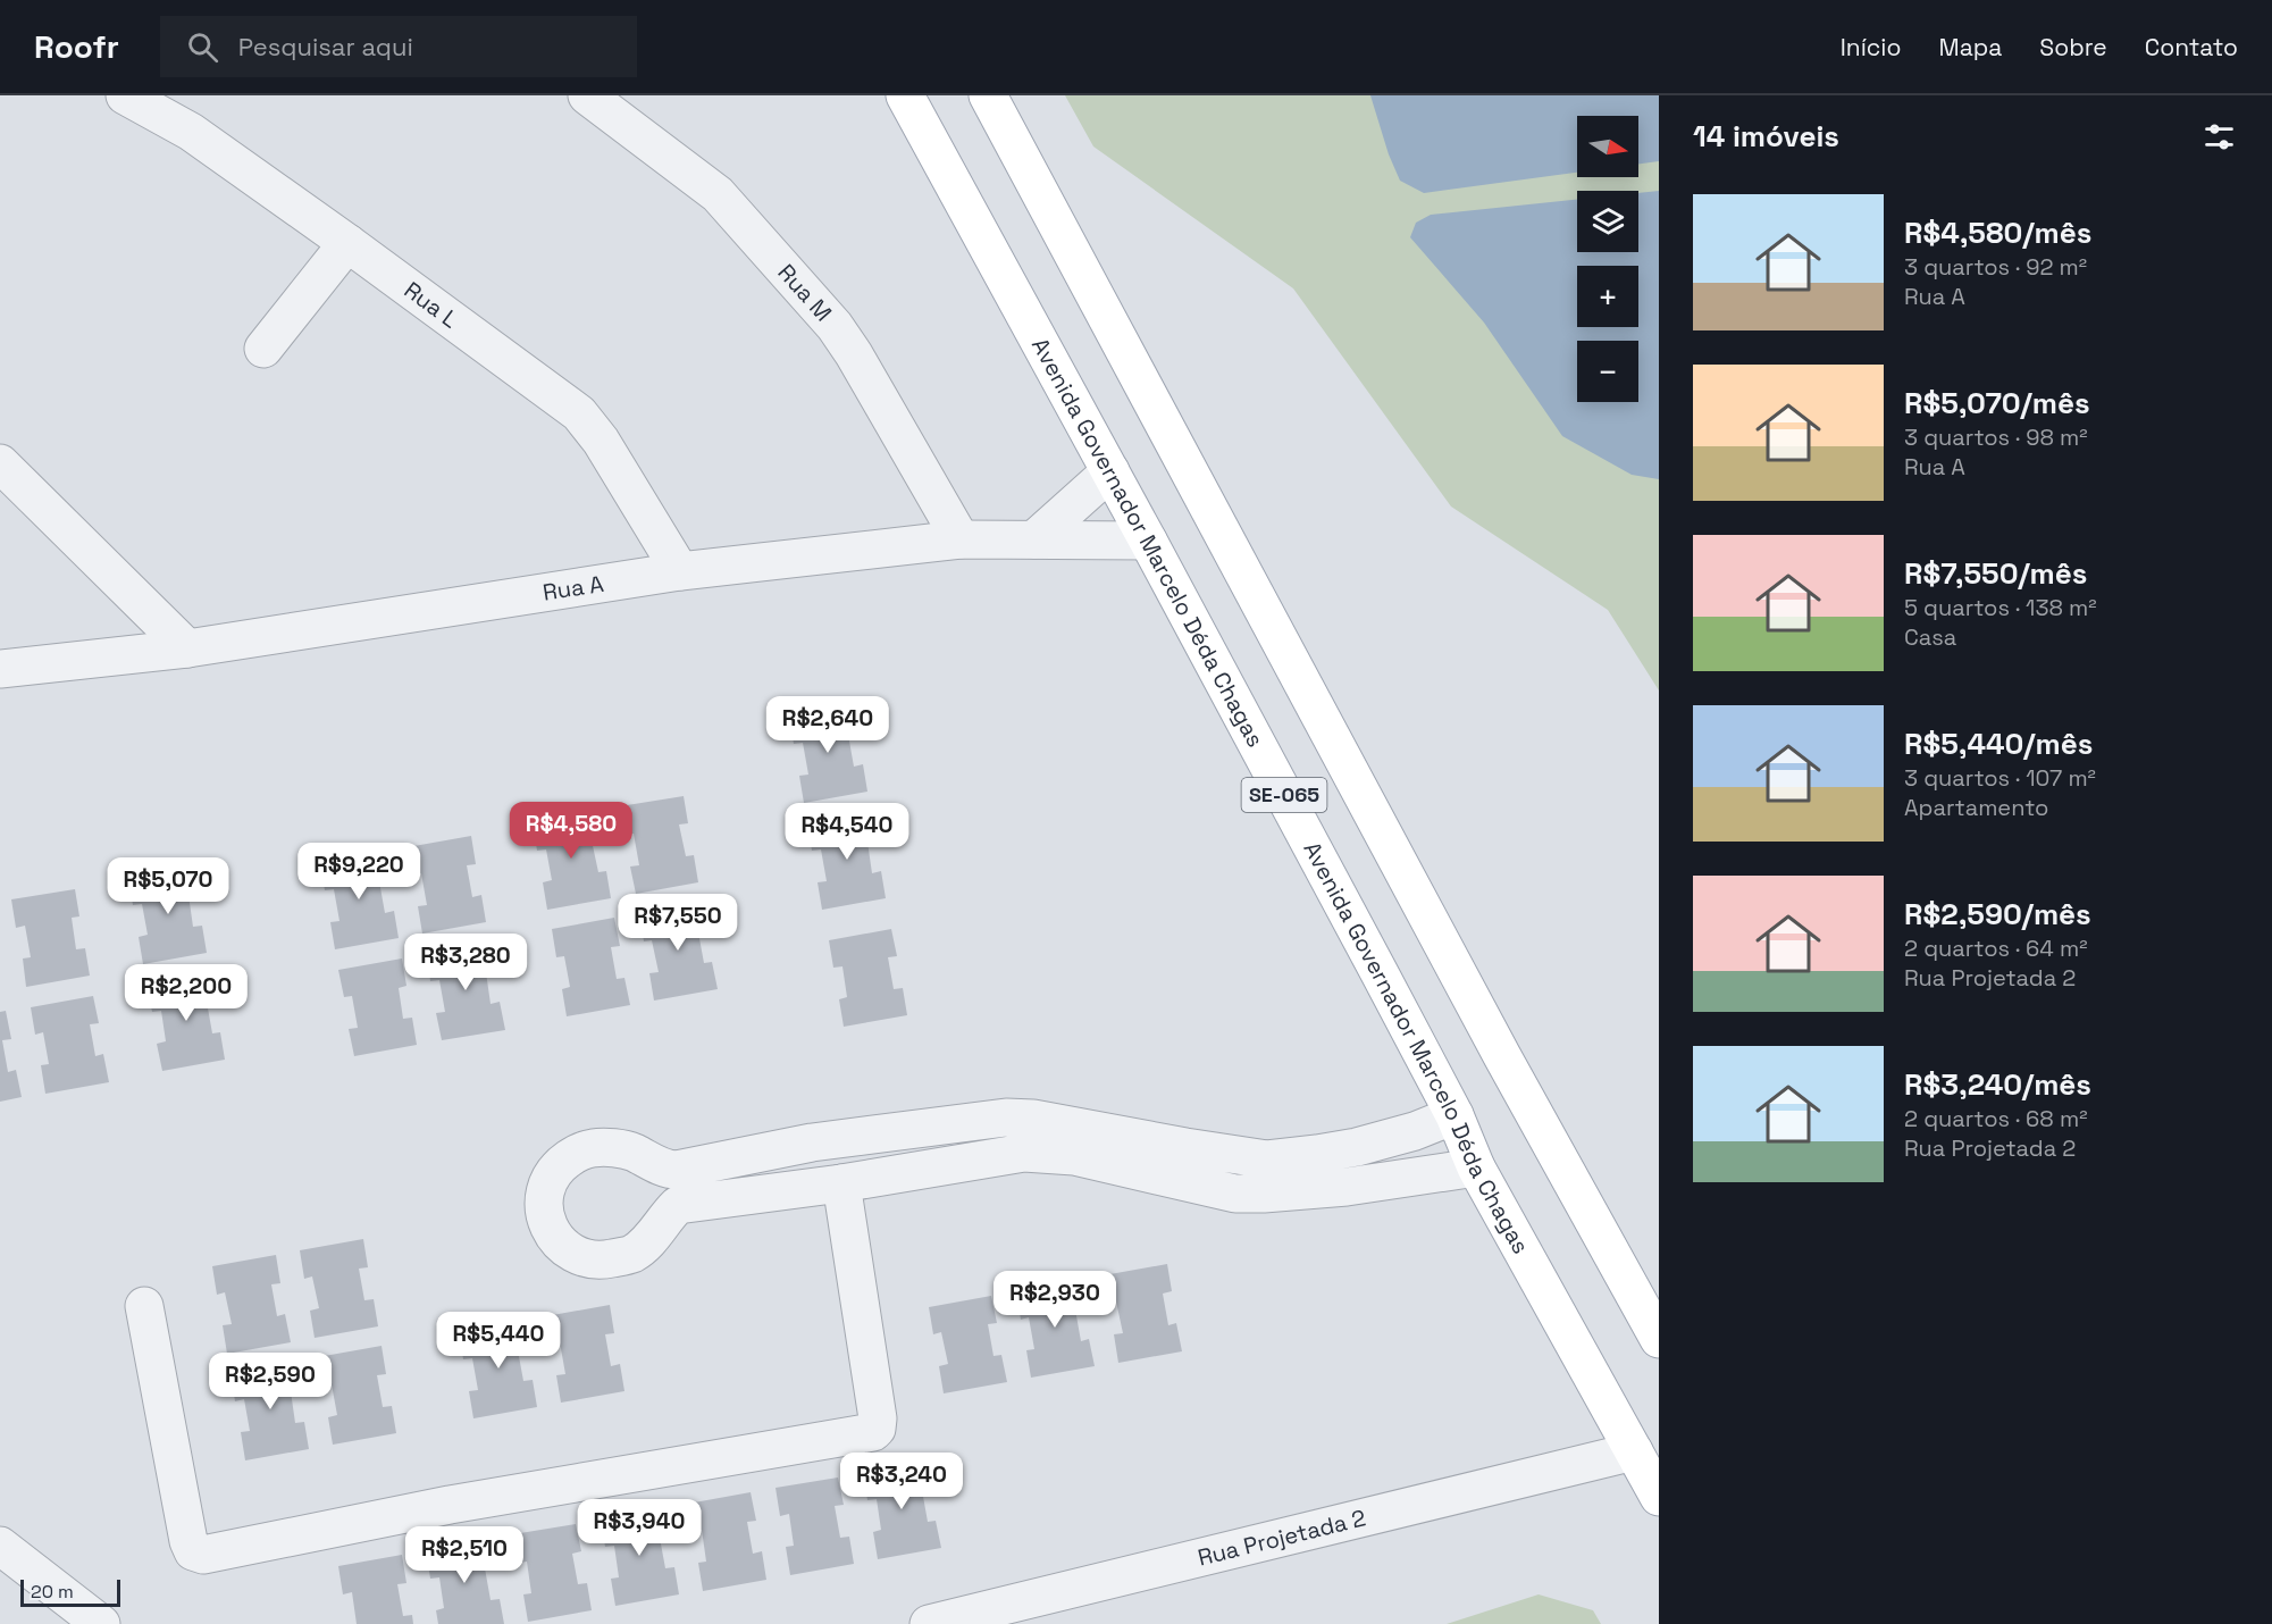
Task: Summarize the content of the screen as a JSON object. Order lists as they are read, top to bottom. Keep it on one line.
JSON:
{"streets":{"main road":["Avenida Governador Marcelo Déda Chagas","SE-065"],"street":["Rua M","Rua L","Rua A","Rua Projetada 2"]},"crossings":[["Rua M","Rua A"],["Rua L","Rua A"],["Avenida Governador Marcelo Déda Chagas","Rua A"],["Avenida Governador Marcelo Déda Chagas","Rua Projetada 2"]],"scale_bar":"20 m","north":"right","page":{"header":"Roofr","search":"Pesquisar aqui","nav":["Início","Mapa","Sobre","Contato"],"heading":"14 imóveis","map_buttons":["+","−"],"list":[{"name":"R$4,580/mês","note":"3 quartos · 92 m² · Rua A"},{"name":"R$5,070/mês","note":"3 quartos · 98 m² · Rua A"},{"name":"R$7,550/mês","note":"5 quartos · 138 m² · Casa"},{"name":"R$5,440/mês","note":"3 quartos · 107 m² · Apartamento"},{"name":"R$2,590/mês","note":"2 quartos · 64 m² · Rua Projetada 2"},{"name":"R$3,240/mês","note":"2 quartos · 68 m² · Rua Projetada 2"}],"price":["R$2,640","R$4,580","R$4,540","R$9,220","R$5,070","R$7,550","R$3,280","R$2,200","R$2,930","R$5,440","R$2,590","R$3,240","R$3,940","R$2,510"],"scale":"20 m"}}
